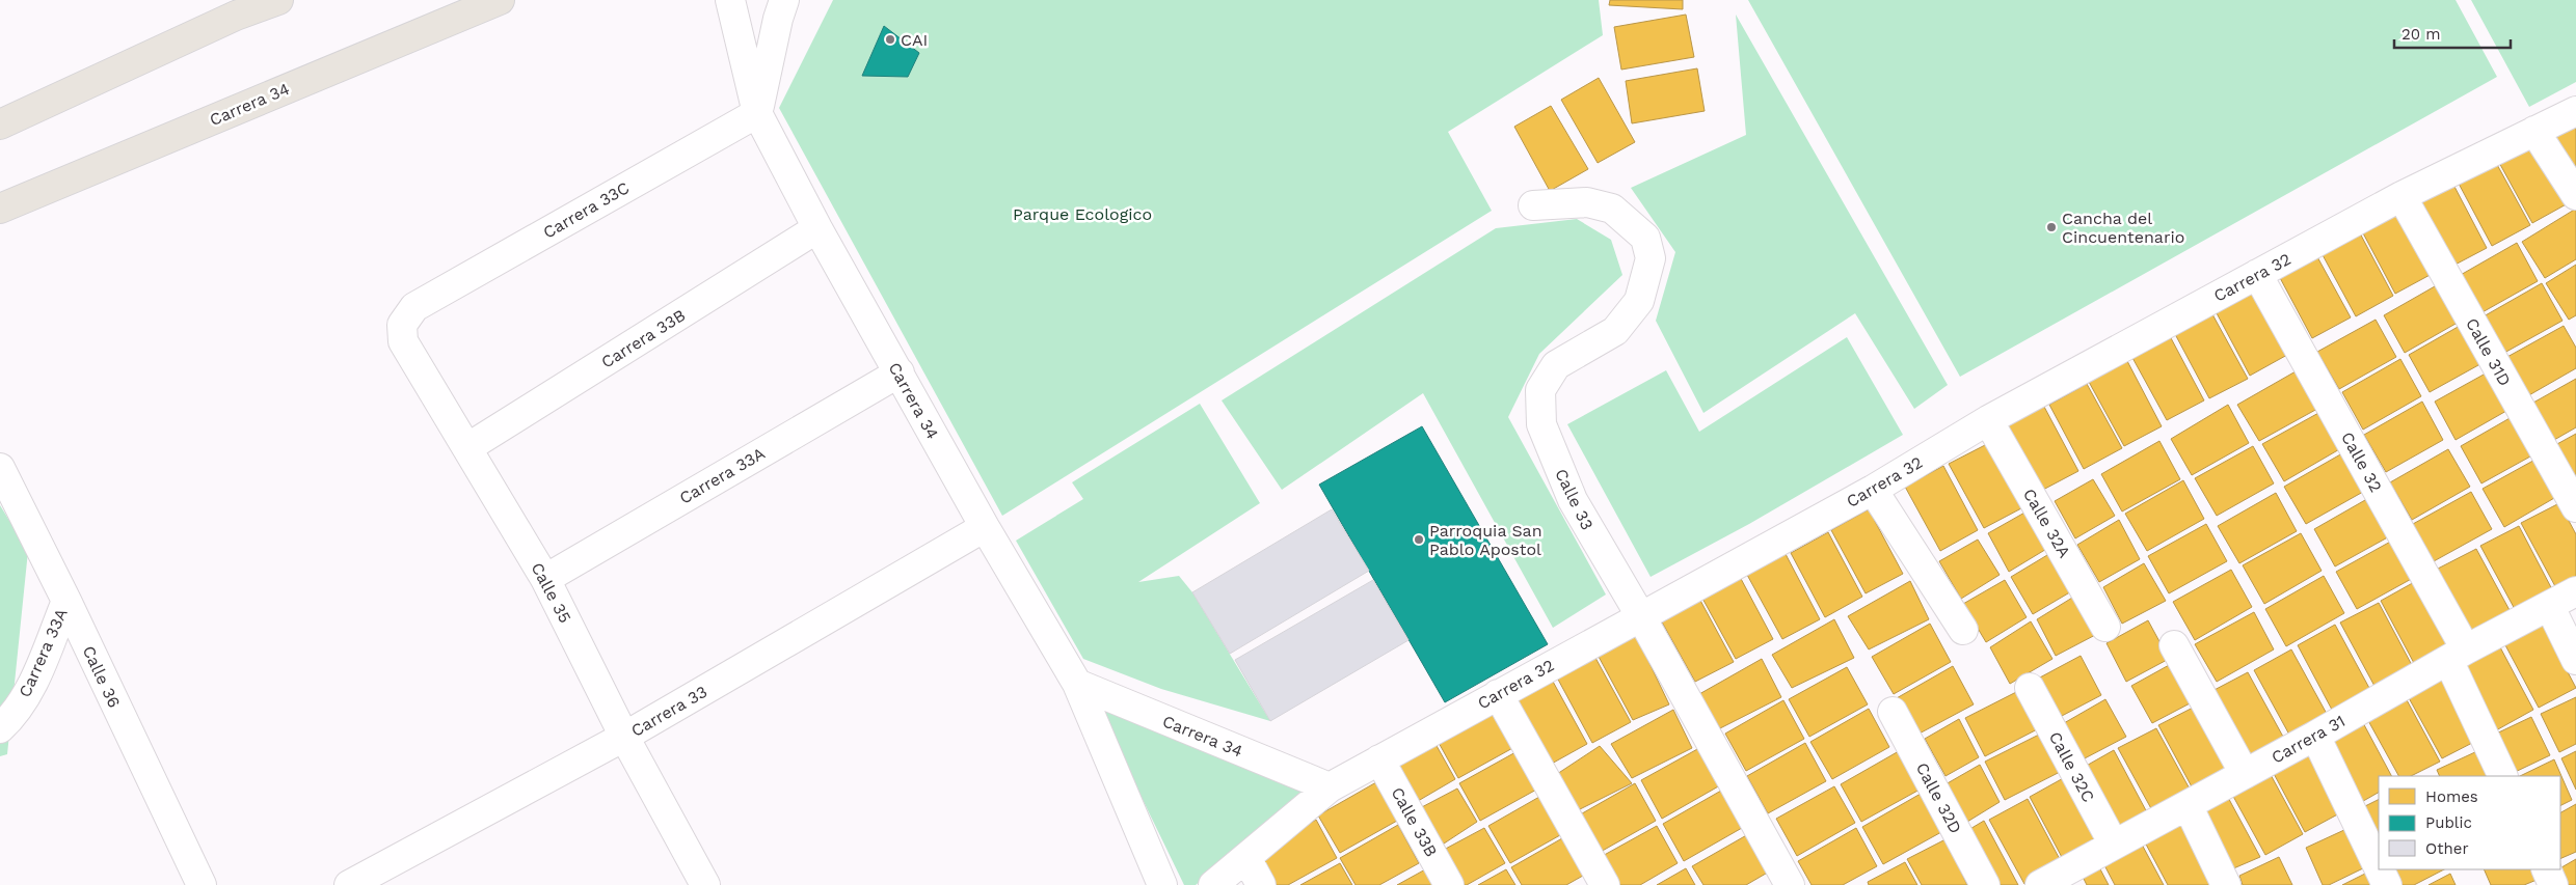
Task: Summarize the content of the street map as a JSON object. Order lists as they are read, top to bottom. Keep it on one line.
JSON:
{"streets":{"main road":["Carrera 34"],"street":["Carrera 33C","Carrera 32","Carrera 33B","Calle 31D","Calle 32","Carrera 33A","Calle 33","Calle 32A","Calle 35","Calle 36","Carrera 33","Carrera 31","Calle 32C","Calle 32D","Calle 33B"]},"crossings":[["Carrera 34","Carrera 33C"],["Carrera 34","Carrera 32"],["Carrera 34","Carrera 33B"],["Carrera 34","Carrera 33A"],["Carrera 34","Carrera 33"],["Carrera 33C","Calle 35"],["Carrera 32","Calle 31D"],["Carrera 32","Calle 32"],["Carrera 32","Calle 33"],["Carrera 32","Calle 32A"],["Carrera 32","Calle 33B"],["Carrera 33B","Calle 35"],["Calle 32","Carrera 31"],["Carrera 33A","Calle 35"],["Carrera 33A","Calle 36"],["Calle 35","Carrera 33"],["Carrera 31","Calle 32C"]],"parks":["Parque Ecologico"],"places":["CAI","Cancha del Cincuentenario","Parroquia San Pablo Apostol"],"legend":["Homes","Public","Other"],"scale_bar":"20 m"}
